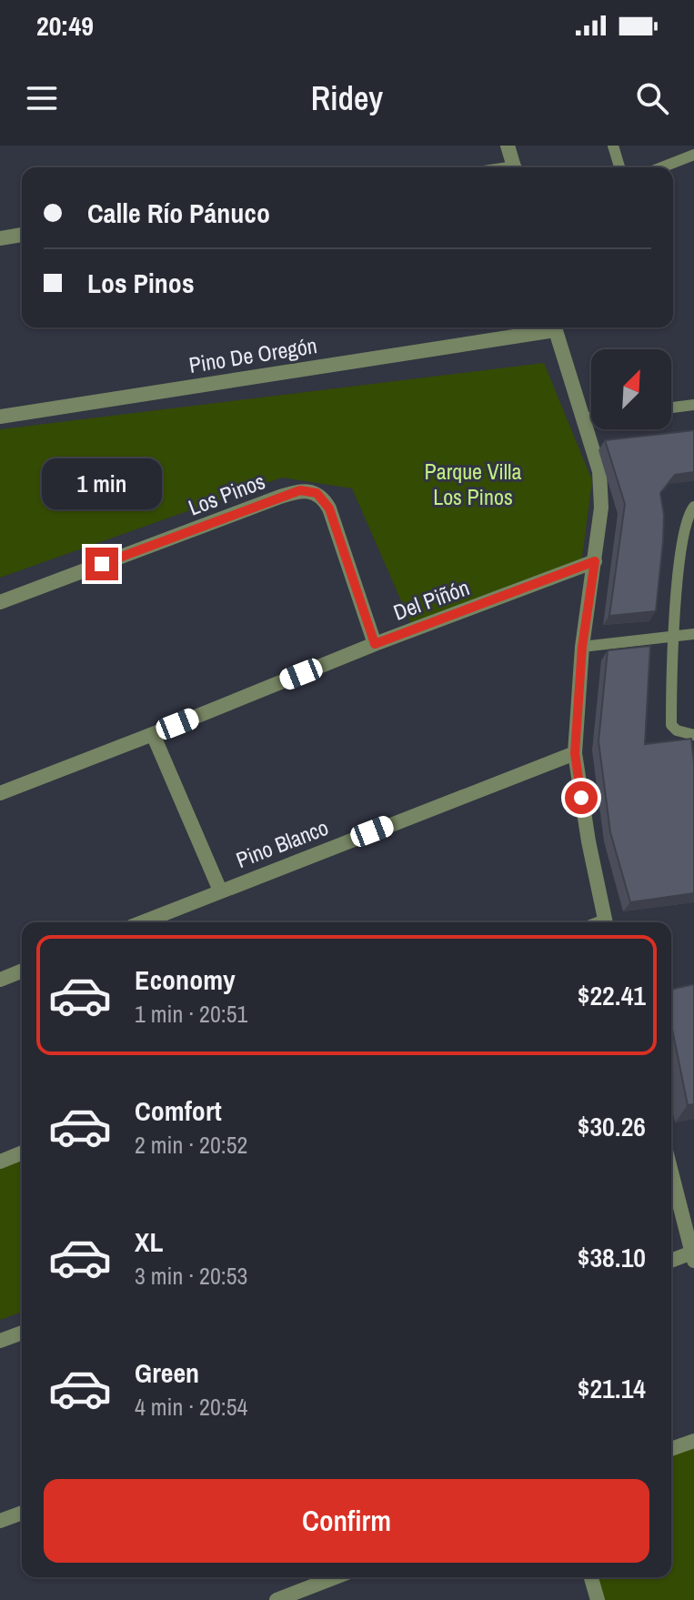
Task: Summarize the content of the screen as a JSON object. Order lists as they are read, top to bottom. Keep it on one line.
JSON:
{"streets":{"street":["Pino De Oregón","Los Pinos","Del Piñón","Pino Blanco"]},"crossings":[["Los Pinos","Del Piñón"]],"parks":["Parque Villa Los Pinos"],"north":"top right","page":{"status":"20:49","header":"Ridey","banner":["Calle Río Pánuco","Los Pinos"],"bubble":"1 min","list":[{"name":"Economy","note":"1 min · 20:51","value":"$22.41"},{"name":"Comfort","note":"2 min · 20:52","value":"$30.26"},{"name":"XL","note":"3 min · 20:53","value":"$38.10"},{"name":"Green","note":"4 min · 20:54","value":"$21.14"}],"buttons":"Confirm"}}
